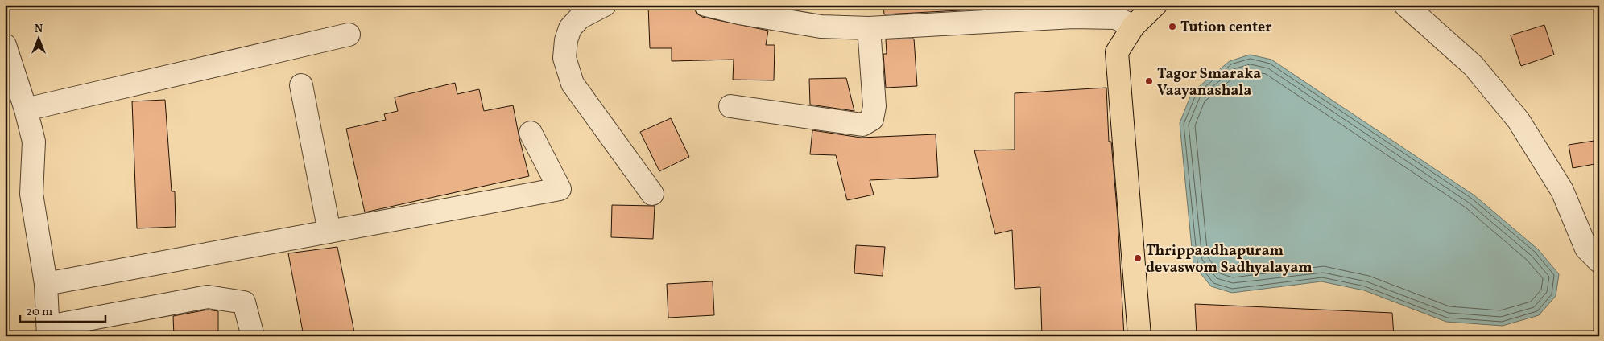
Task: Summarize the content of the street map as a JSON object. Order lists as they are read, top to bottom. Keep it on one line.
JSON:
{"places":["Tution center","Tagor Smaraka Vaayanashala","Thrippaadhapuram devaswom Sadhyalayam"],"scale_bar":"20 m","north":"top"}
